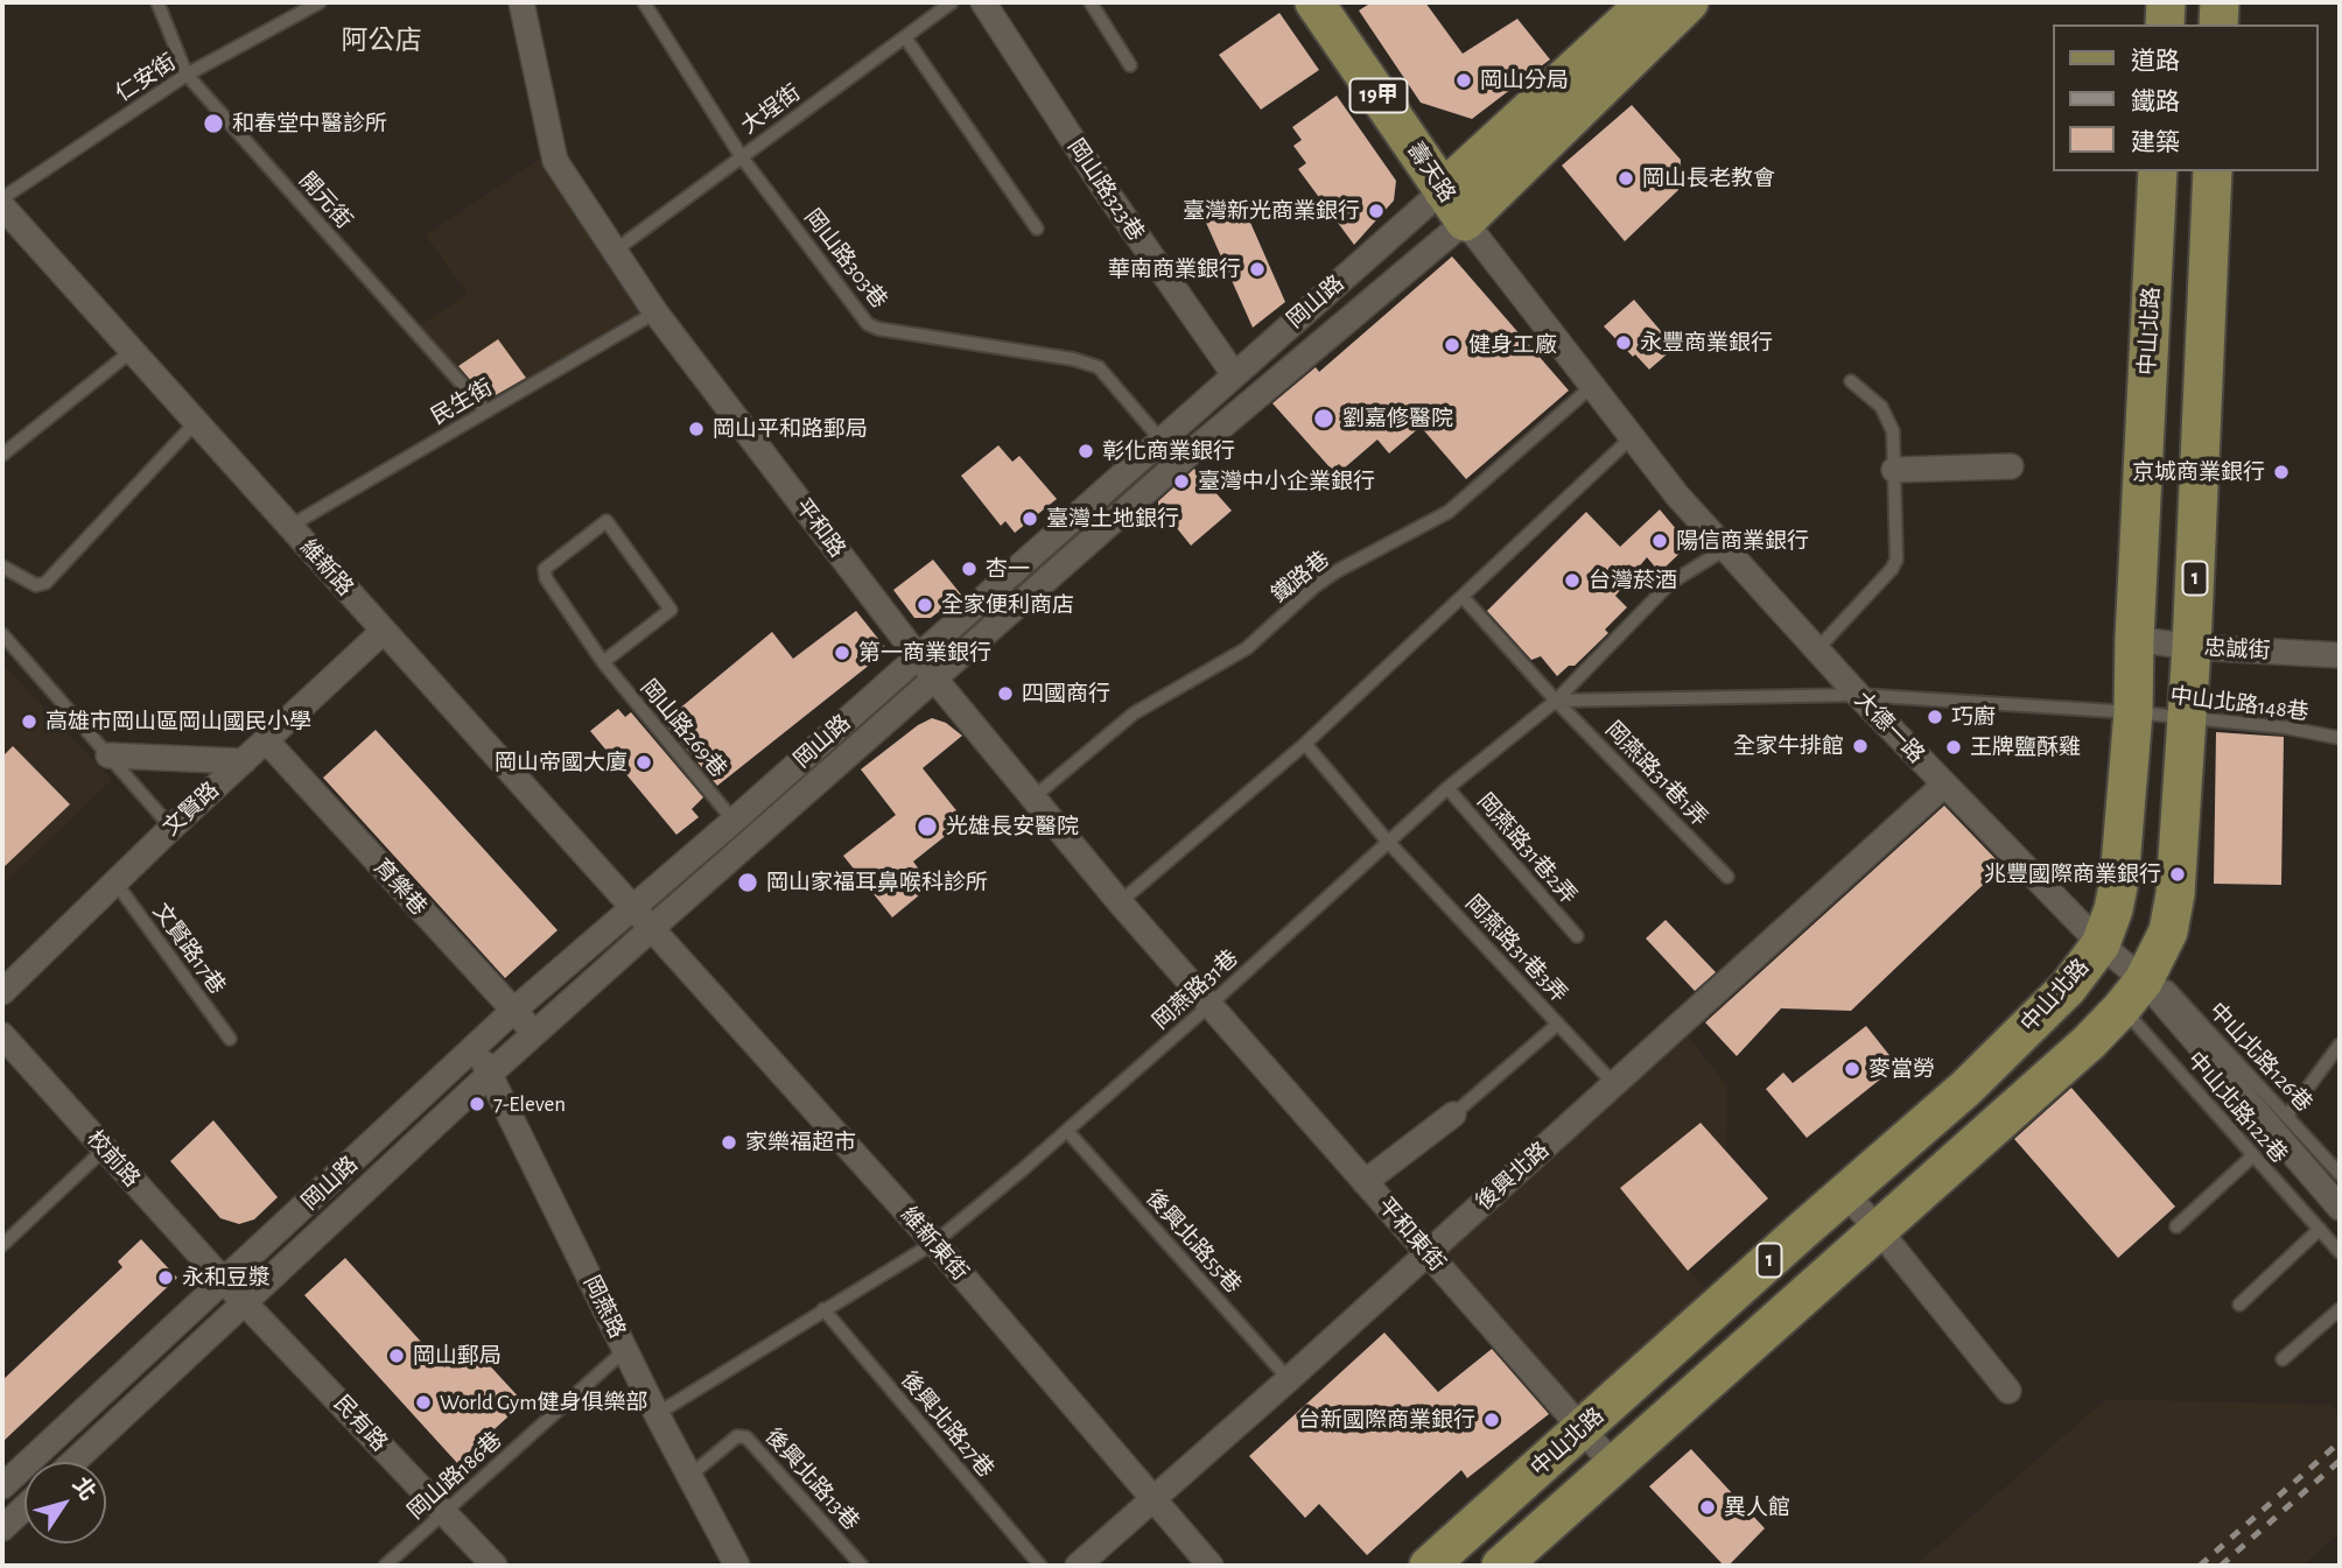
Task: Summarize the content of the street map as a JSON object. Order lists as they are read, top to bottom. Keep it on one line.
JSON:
{"streets":{"main road":["19甲","壽天路","岡山路","中山北路","1"],"street":["岡山路323巷","平和路","維新路","忠誠街","大德一路","文賢路","育樂巷","校前路","後興北路","平和東街","維新東街","岡燕路","民有路"],"lane":["仁安街","大埕街","開元街","岡山路303巷","民生街","鐵路巷","中山北路148巷","岡山路269巷","岡燕路31巷1弄","岡燕路31巷2弄","文賢路17巷","岡燕路31巷3弄","岡燕路31巷","中山北路126巷","中山北路122巷","後興北路55巷","後興北路27巷","岡山路186巷","後興北路13巷"]},"crossings":[["仁安街","開元街"],["大埕街","岡山路303巷"],["大埕街","平和路"],["壽天路","岡山路"],["壽天路","大德一路"],["岡山路323巷","岡山路"],["開元街","民生街"],["岡山路303巷","岡山路"],["岡山路","平和路"],["岡山路","維新路"],["岡山路","大德一路"],["岡山路","岡山路269巷"],["岡山路","育樂巷"],["岡山路","校前路"],["岡山路","維新東街"],["岡山路","岡燕路"],["岡山路","民有路"],["中山北路","忠誠街"],["中山北路","中山北路148巷"],["中山北路","大德一路"],["中山北路","平和東街"],["民生街","平和路"],["民生街","維新路"],["平和路","鐵路巷"],["平和路","岡燕路31巷"],["平和路","平和東街"],["維新路","文賢路"],["維新路","維新東街"],["鐵路巷","大德一路"],["1","忠誠街"],["1","中山北路148巷"],["1","大德一路"],["1","中山北路126巷"],["1","中山北路122巷"],["1","平和東街"],["中山北路148巷","大德一路"],["中山北路148巷","岡燕路31巷1弄"],["中山北路148巷","岡燕路31巷"],["大德一路","岡燕路31巷"],["大德一路","中山北路126巷"],["大德一路","中山北路122巷"],["大德一路","後興北路"],["岡燕路31巷1弄","岡燕路31巷"],["文賢路","育樂巷"],["文賢路","文賢路17巷"],["岡燕路31巷2弄","岡燕路31巷"],["岡燕路31巷3弄","岡燕路31巷"],["岡燕路31巷3弄","後興北路"],["岡燕路31巷","平和東街"],["岡燕路31巷","後興北路55巷"],["岡燕路31巷","維新東街"],["岡燕路31巷","岡燕路"],["岡燕路31巷","後興北路27巷"],["中山北路126巷","中山北路122巷"],["校前路","民有路"],["後興北路","平和東街"],["後興北路","後興北路55巷"],["後興北路","維新東街"],["岡燕路","岡山路186巷"],["岡燕路","後興北路13巷"],["民有路","岡山路186巷"]],"districts":["阿公店"],"places":["岡山分局","和春堂中醫診所","岡山長老教會","臺灣新光商業銀行","華南商業銀行","永豐商業銀行","健身工廠","劉嘉修醫院","岡山平和路郵局","彰化商業銀行","京城商業銀行","臺灣中小企業銀行","臺灣土地銀行","陽信商業銀行","杏一","台灣菸酒","全家便利商店","第一商業銀行","四國商行","巧廚","高雄市岡山區岡山國民小學","全家牛排館","王牌鹽酥雞","岡山帝國大廈","光雄長安醫院","兆豐國際商業銀行","岡山家福耳鼻喉科診所","麥當勞","7-Eleven","家樂福超市","永和豆漿","岡山郵局","World Gym健身俱樂部","台新國際商業銀行","異人館"],"legend":["道路","鐵路","建築"],"north":"top right"}
